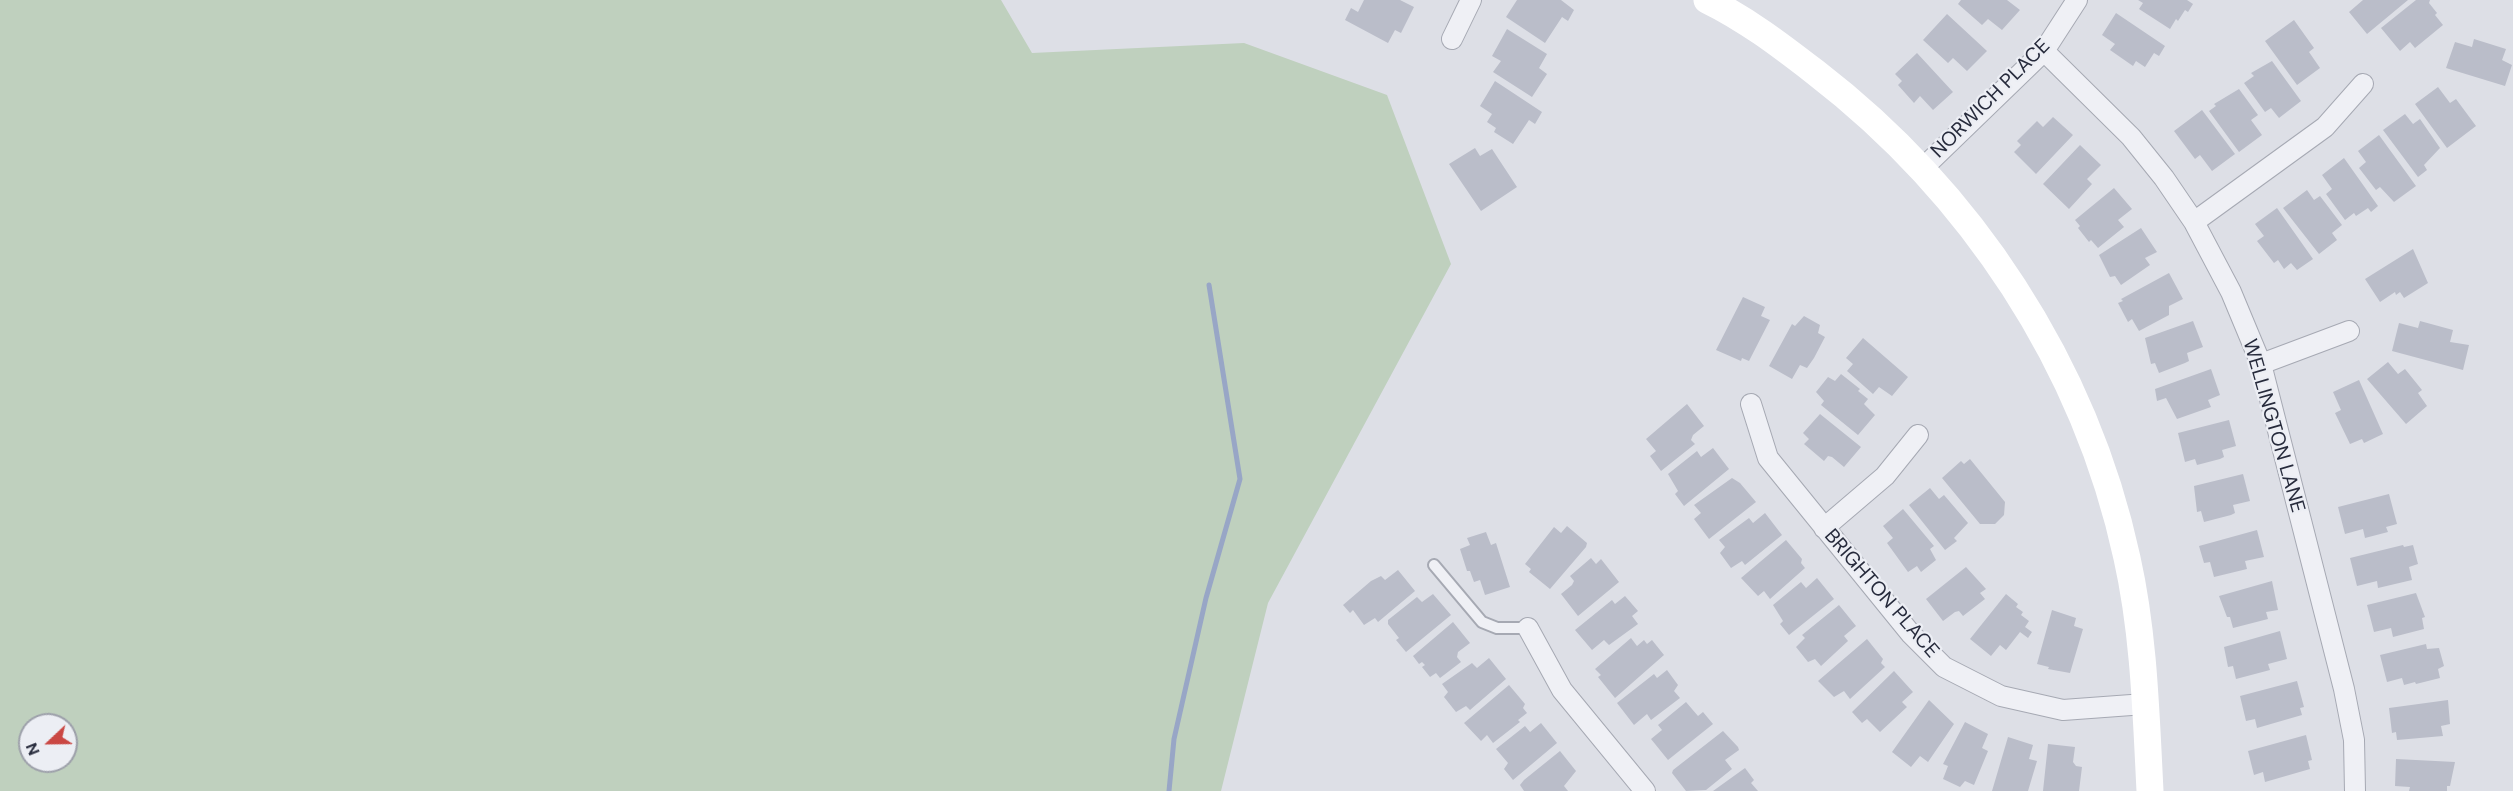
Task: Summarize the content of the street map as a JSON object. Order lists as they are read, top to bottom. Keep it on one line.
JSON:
{"streets":{"street":["NORWICH PLACE","WELLINGTON LANE","BRIGHTON PLACE"]},"crossings":[["NORWICH PLACE","WELLINGTON LANE"]],"north":"left"}
